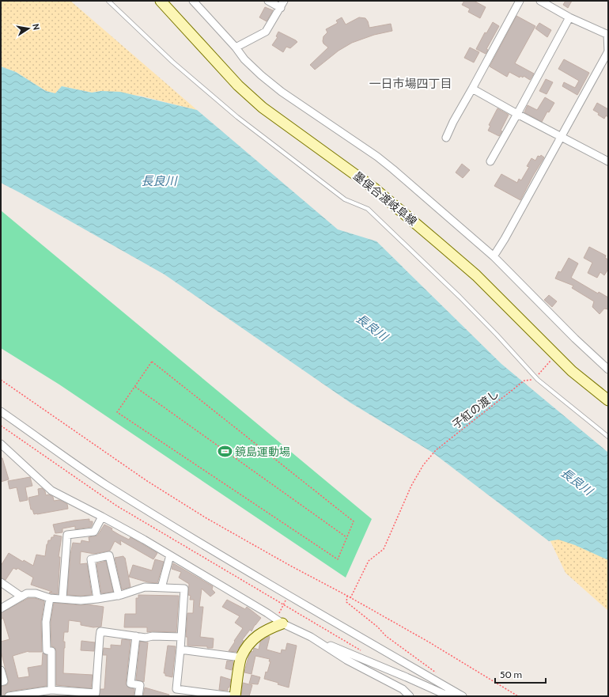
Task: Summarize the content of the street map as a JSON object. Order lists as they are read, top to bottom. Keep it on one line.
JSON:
{"streets":{"main road":["墨俣合渡岐阜線"],"path":["子紅の渡し"]},"districts":["一日市場四丁目"],"water":["長良川"],"places":{"sports":["鏡島運動場"]},"scale_bar":"50 m","north":"right"}
